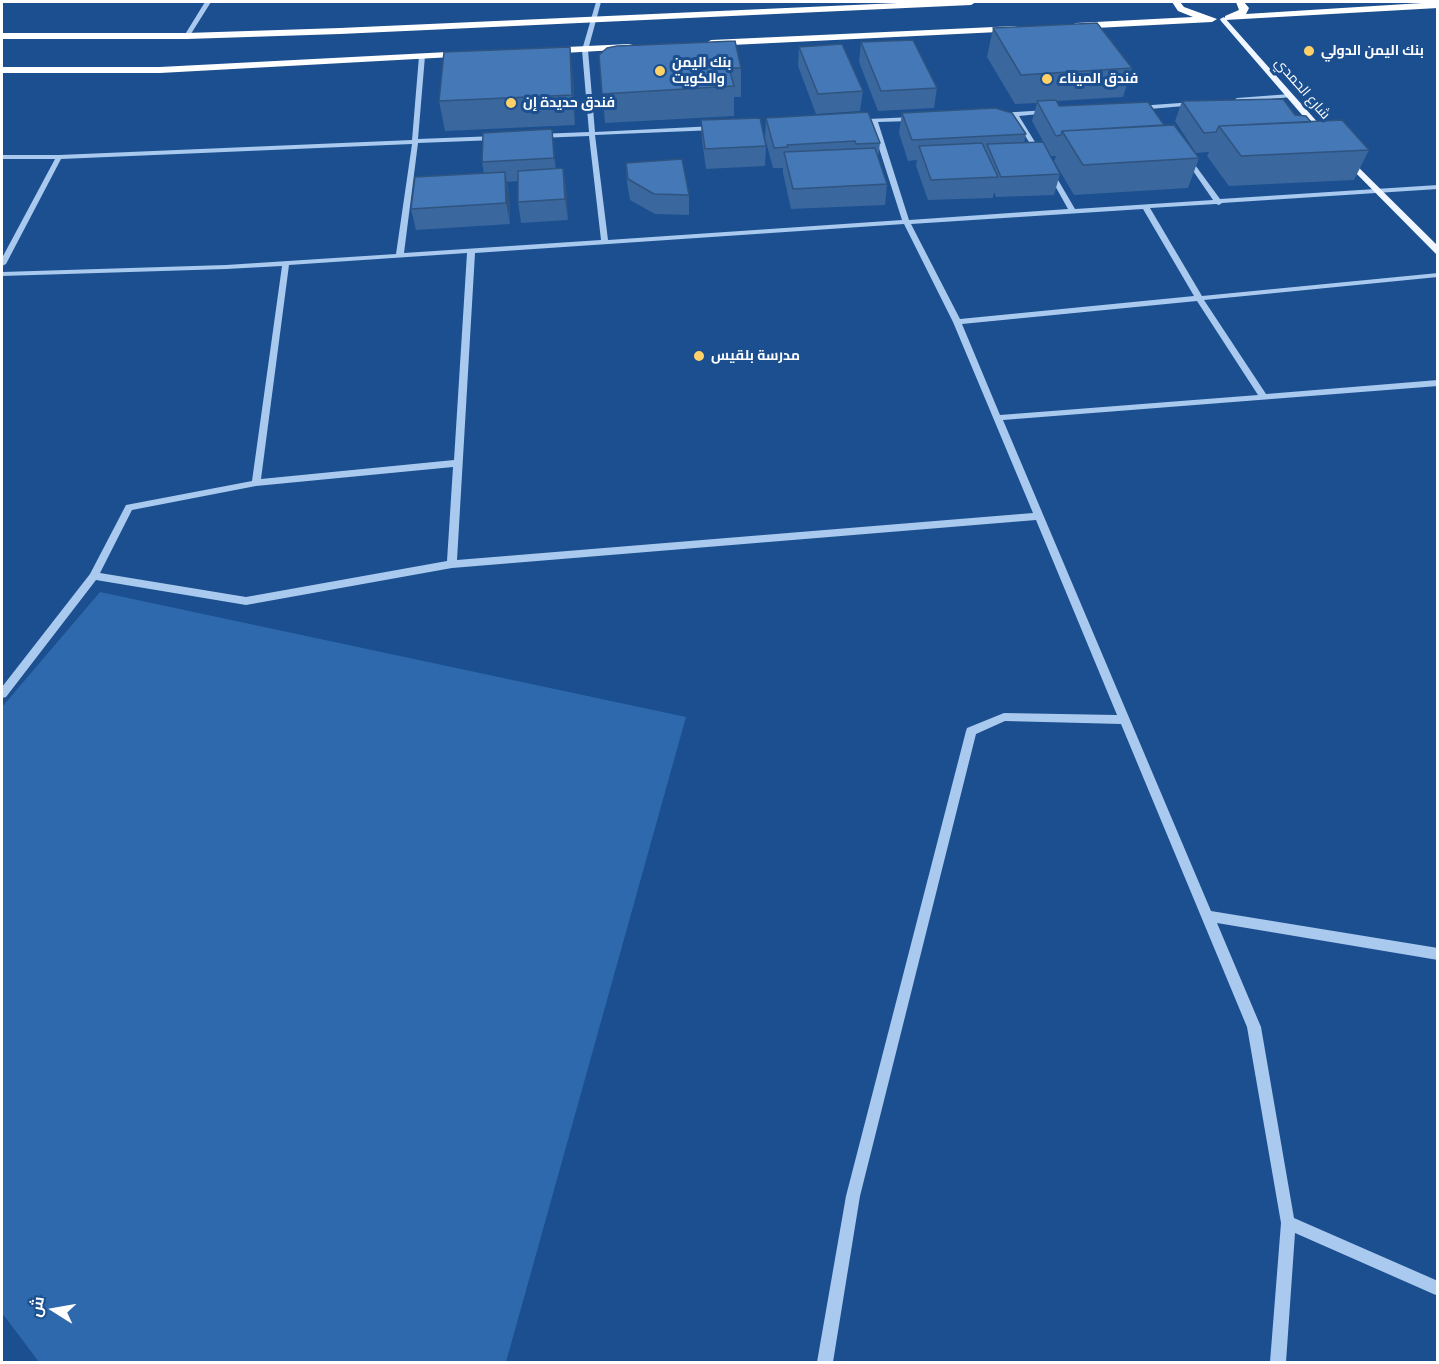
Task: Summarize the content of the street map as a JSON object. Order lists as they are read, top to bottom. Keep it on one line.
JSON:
{"streets":{"main road":["شارع الحمدي"]},"places":["بنك اليمن الدولي","بنك اليمن والكويت","فندق الميناء","فندق حديدة إن","مدرسة بلقيس"],"north":"left"}
